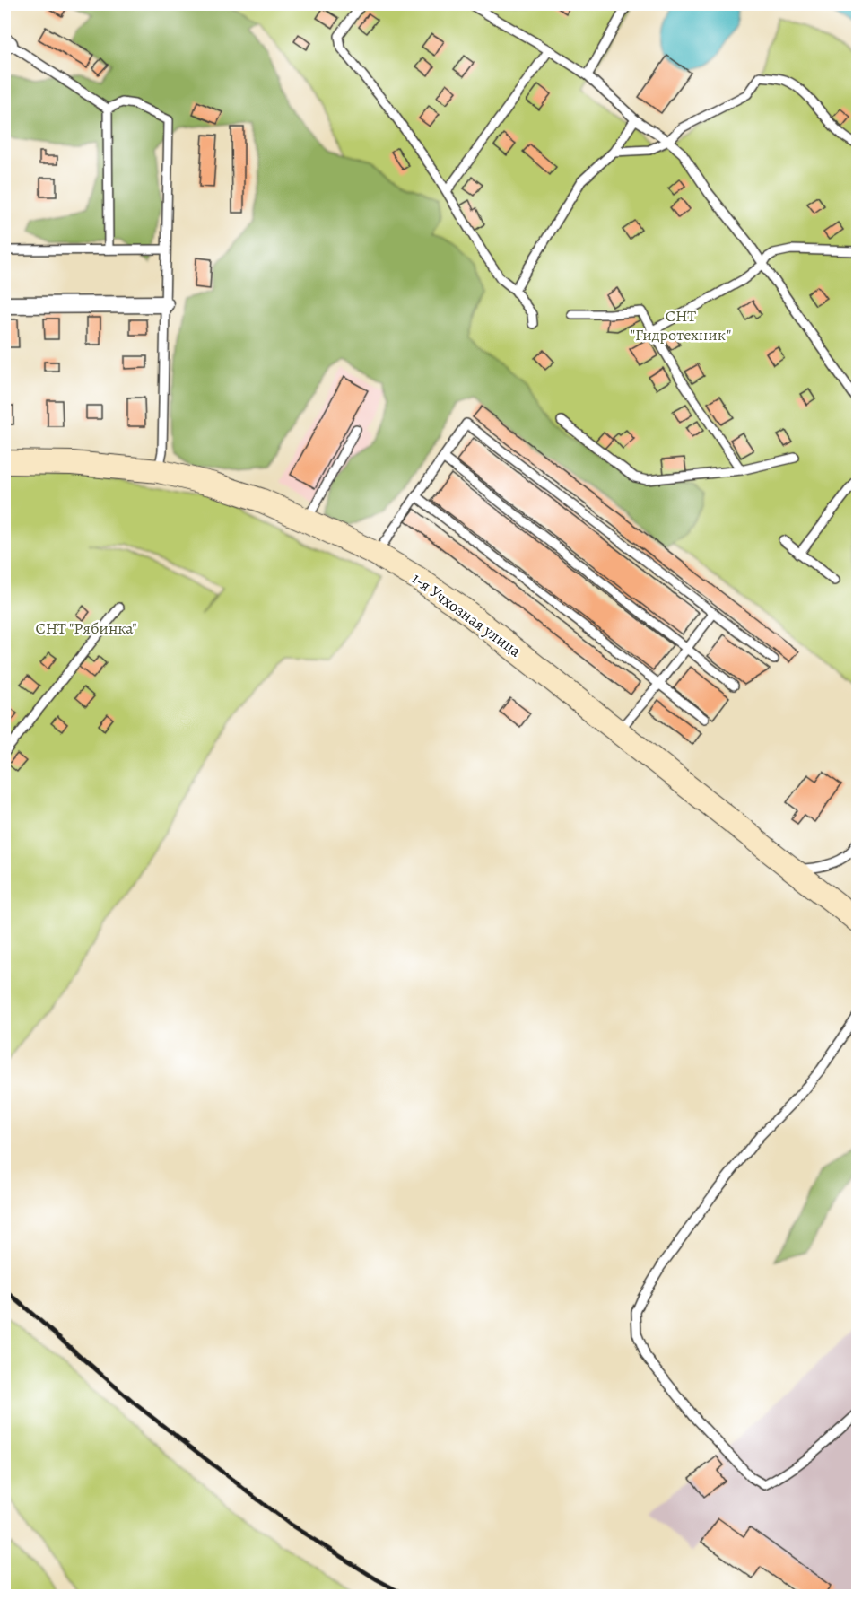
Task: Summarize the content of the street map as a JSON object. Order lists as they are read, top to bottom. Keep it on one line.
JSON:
{"streets":{"street":["1-я Учхозная улица"]},"parks":["СНТ \"Гидротехник\"","СНТ \"Рябинка\""]}
